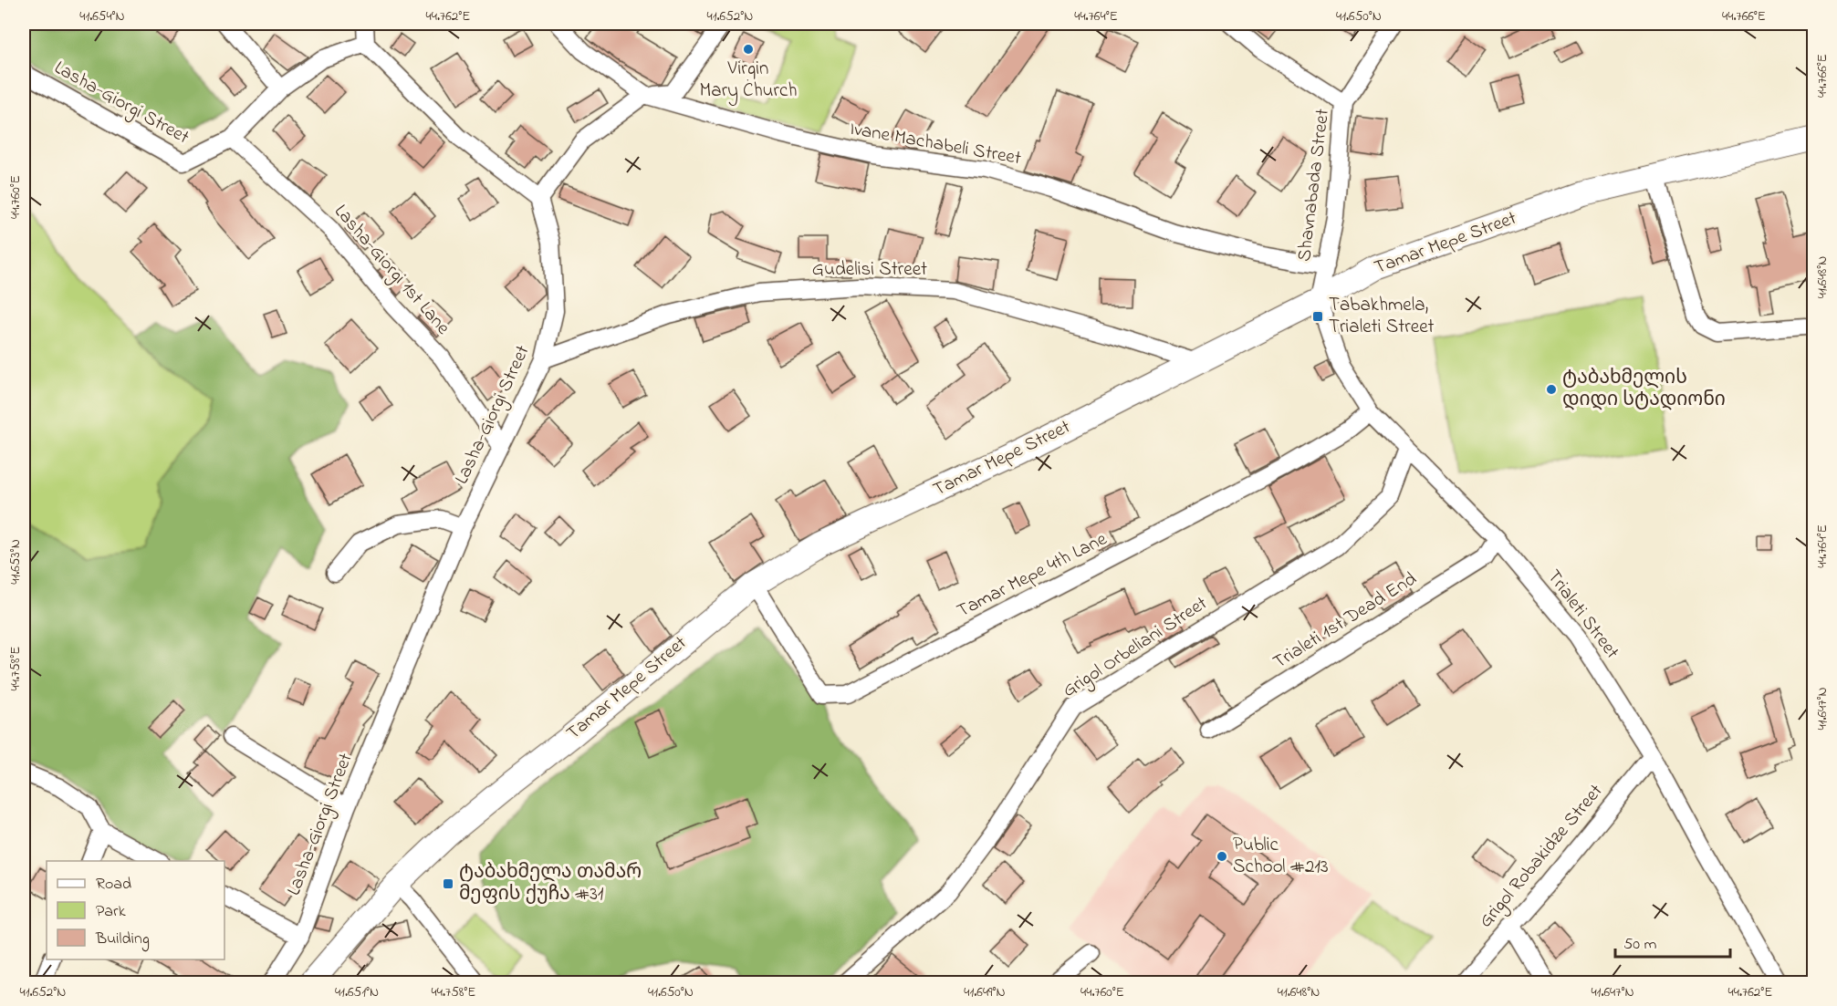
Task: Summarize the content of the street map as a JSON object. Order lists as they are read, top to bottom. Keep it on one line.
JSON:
{"streets":{"street":["Lasha-Giorgi Street","Ivane Machabeli Street","Shavnabada Street","Tamar Mepe Street","Lasha-Giorgi 1st Lane","Gudelisi Street","Tamar Mepe 4th Lane","Trialeti Street","Trialeti 1st Dead End","Grigol Orbeliani Street","Grigol Robakidze Street"]},"crossings":[["Lasha-Giorgi Street","Lasha-Giorgi 1st Lane"],["Lasha-Giorgi Street","Gudelisi Street"],["Ivane Machabeli Street","Shavnabada Street"],["Shavnabada Street","Tamar Mepe Street"],["Shavnabada Street","Trialeti Street"],["Tamar Mepe Street","Gudelisi Street"],["Tamar Mepe Street","Tamar Mepe 4th Lane"],["Tamar Mepe Street","Trialeti Street"],["Tamar Mepe 4th Lane","Trialeti Street"],["Trialeti Street","Trialeti 1st Dead End"],["Trialeti Street","Grigol Orbeliani Street"],["Trialeti Street","Grigol Robakidze Street"]],"places":{"other":["Virgin Mary Church","ტაბახმელის დიდი სტადიონი","Public School #213"],"transit":["Tabakhmela, Trialeti Street","ტაბახმელა თამარ მეფის ქუჩა #31"]},"legend":["Road","Park","Building"],"scale_bar":"50 m","coordinates":["41.654°N","44.762°E","41.652°N","44.764°E","41.650°N","44.766°E","44.760°E","41.648°N","41.653°N","44.758°E","41.647°N","41.651°N","41.649°N"]}
